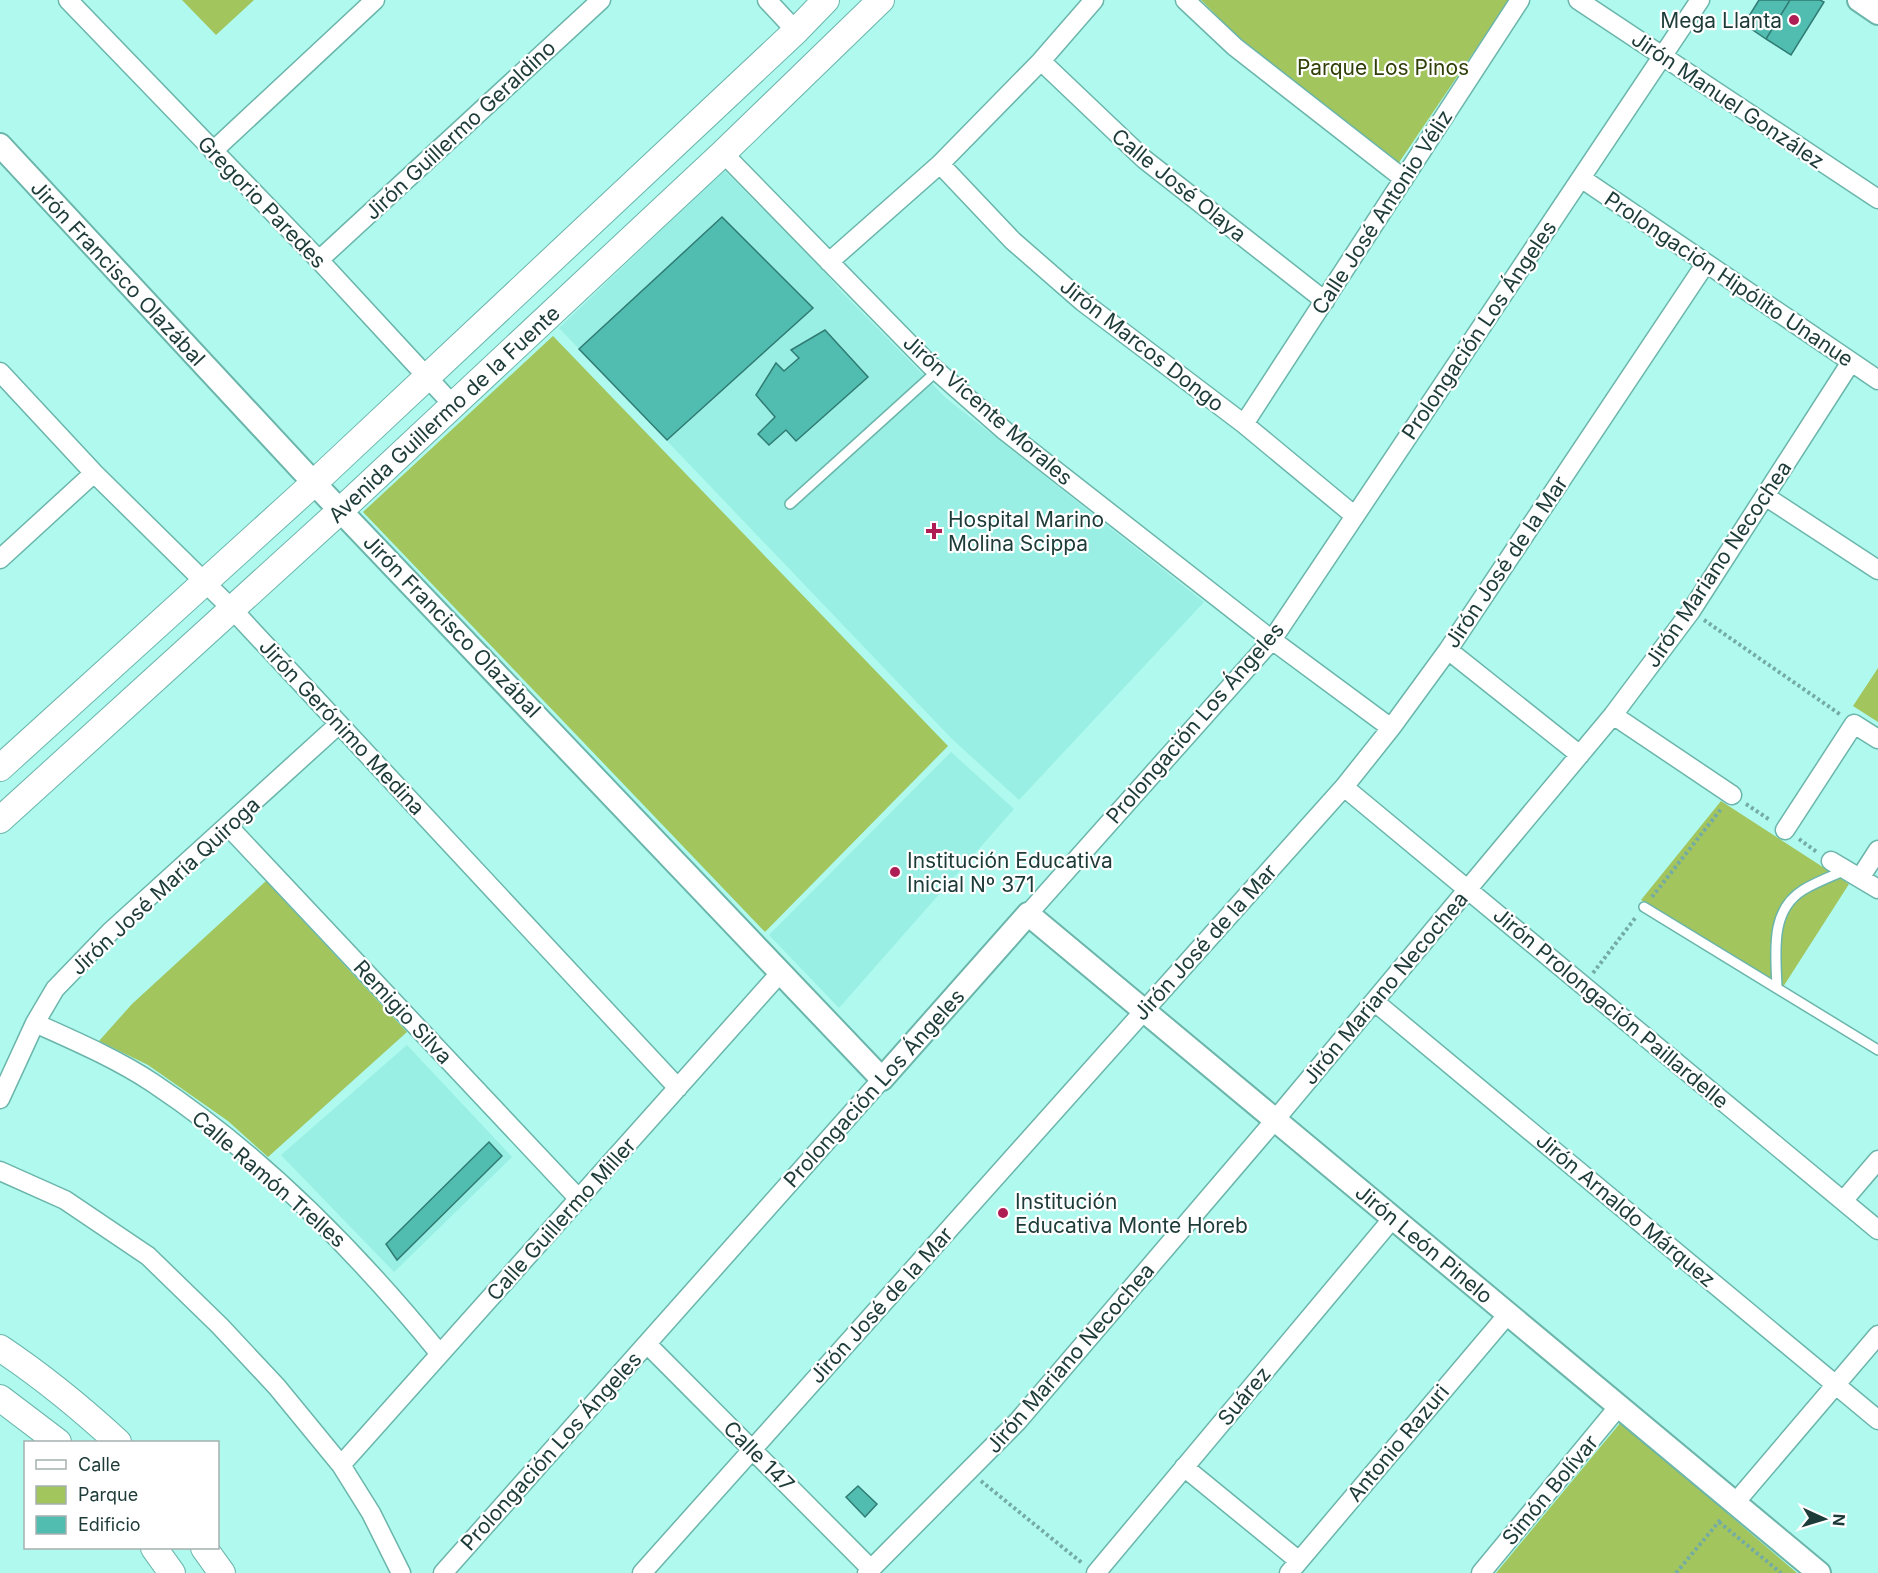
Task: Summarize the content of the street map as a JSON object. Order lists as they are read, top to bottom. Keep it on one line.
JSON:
{"streets":{"main road":["Avenida Guillermo de la Fuente"],"street":["Jirón Manuel González","Jirón Guillermo Geraldino","Calle José Olaya","Gregorio Paredes","Calle José Antonio Véliz","Jirón Francisco Olazábal","Prolongación Hipólito Unanue","Prolongación Los Ángeles","Jirón Marcos Dongo","Jirón Vicente Morales","Jirón José de la Mar","Jirón Mariano Necochea","Jirón Gerónimo Medina","Jirón José María Quiroga","Jirón Prolongación Paillardelle","Remigio Silva","Calle Ramón Trelles","Jirón Arnaldo Márquez","Calle Guillermo Miller","Jirón León Pinelo","Suárez","Antonio Razuri","Calle 147","Simón Bolívar"]},"crossings":[["Jirón Manuel González","Prolongación Los Ángeles"],["Jirón Guillermo Geraldino","Gregorio Paredes"],["Calle José Olaya","Calle José Antonio Véliz"],["Gregorio Paredes","Avenida Guillermo de la Fuente"],["Calle José Antonio Véliz","Jirón Marcos Dongo"],["Jirón Francisco Olazábal","Prolongación Los Ángeles"],["Jirón Francisco Olazábal","Avenida Guillermo de la Fuente"],["Jirón Francisco Olazábal","Calle Guillermo Miller"],["Prolongación Hipólito Unanue","Prolongación Los Ángeles"],["Prolongación Hipólito Unanue","Jirón José de la Mar"],["Prolongación Hipólito Unanue","Jirón Mariano Necochea"],["Prolongación Los Ángeles","Jirón Marcos Dongo"],["Prolongación Los Ángeles","Jirón Vicente Morales"],["Prolongación Los Ángeles","Jirón León Pinelo"],["Prolongación Los Ángeles","Calle 147"],["Jirón Vicente Morales","Avenida Guillermo de la Fuente"],["Jirón Vicente Morales","Jirón José de la Mar"],["Avenida Guillermo de la Fuente","Jirón Gerónimo Medina"],["Jirón José de la Mar","Jirón Prolongación Paillardelle"],["Jirón José de la Mar","Jirón León Pinelo"],["Jirón José de la Mar","Calle 147"],["Jirón Mariano Necochea","Jirón Prolongación Paillardelle"],["Jirón Mariano Necochea","Jirón Arnaldo Márquez"],["Jirón Mariano Necochea","Jirón León Pinelo"],["Jirón Mariano Necochea","Calle 147"],["Jirón Gerónimo Medina","Jirón José María Quiroga"],["Jirón Gerónimo Medina","Calle Guillermo Miller"],["Jirón José María Quiroga","Remigio Silva"],["Jirón José María Quiroga","Calle Ramón Trelles"],["Remigio Silva","Calle Guillermo Miller"],["Calle Ramón Trelles","Calle Guillermo Miller"],["Jirón León Pinelo","Suárez"],["Jirón León Pinelo","Antonio Razuri"],["Jirón León Pinelo","Simón Bolívar"]],"parks":["Parque Los Pinos"],"places":{"other":["Mega Llanta","Institución Educativa Inicial Nº 371","Institución Educativa Monte Horeb"],"health":["Hospital Marino Molina Scippa"]},"legend":["Calle","Parque","Edificio"],"north":"right"}
